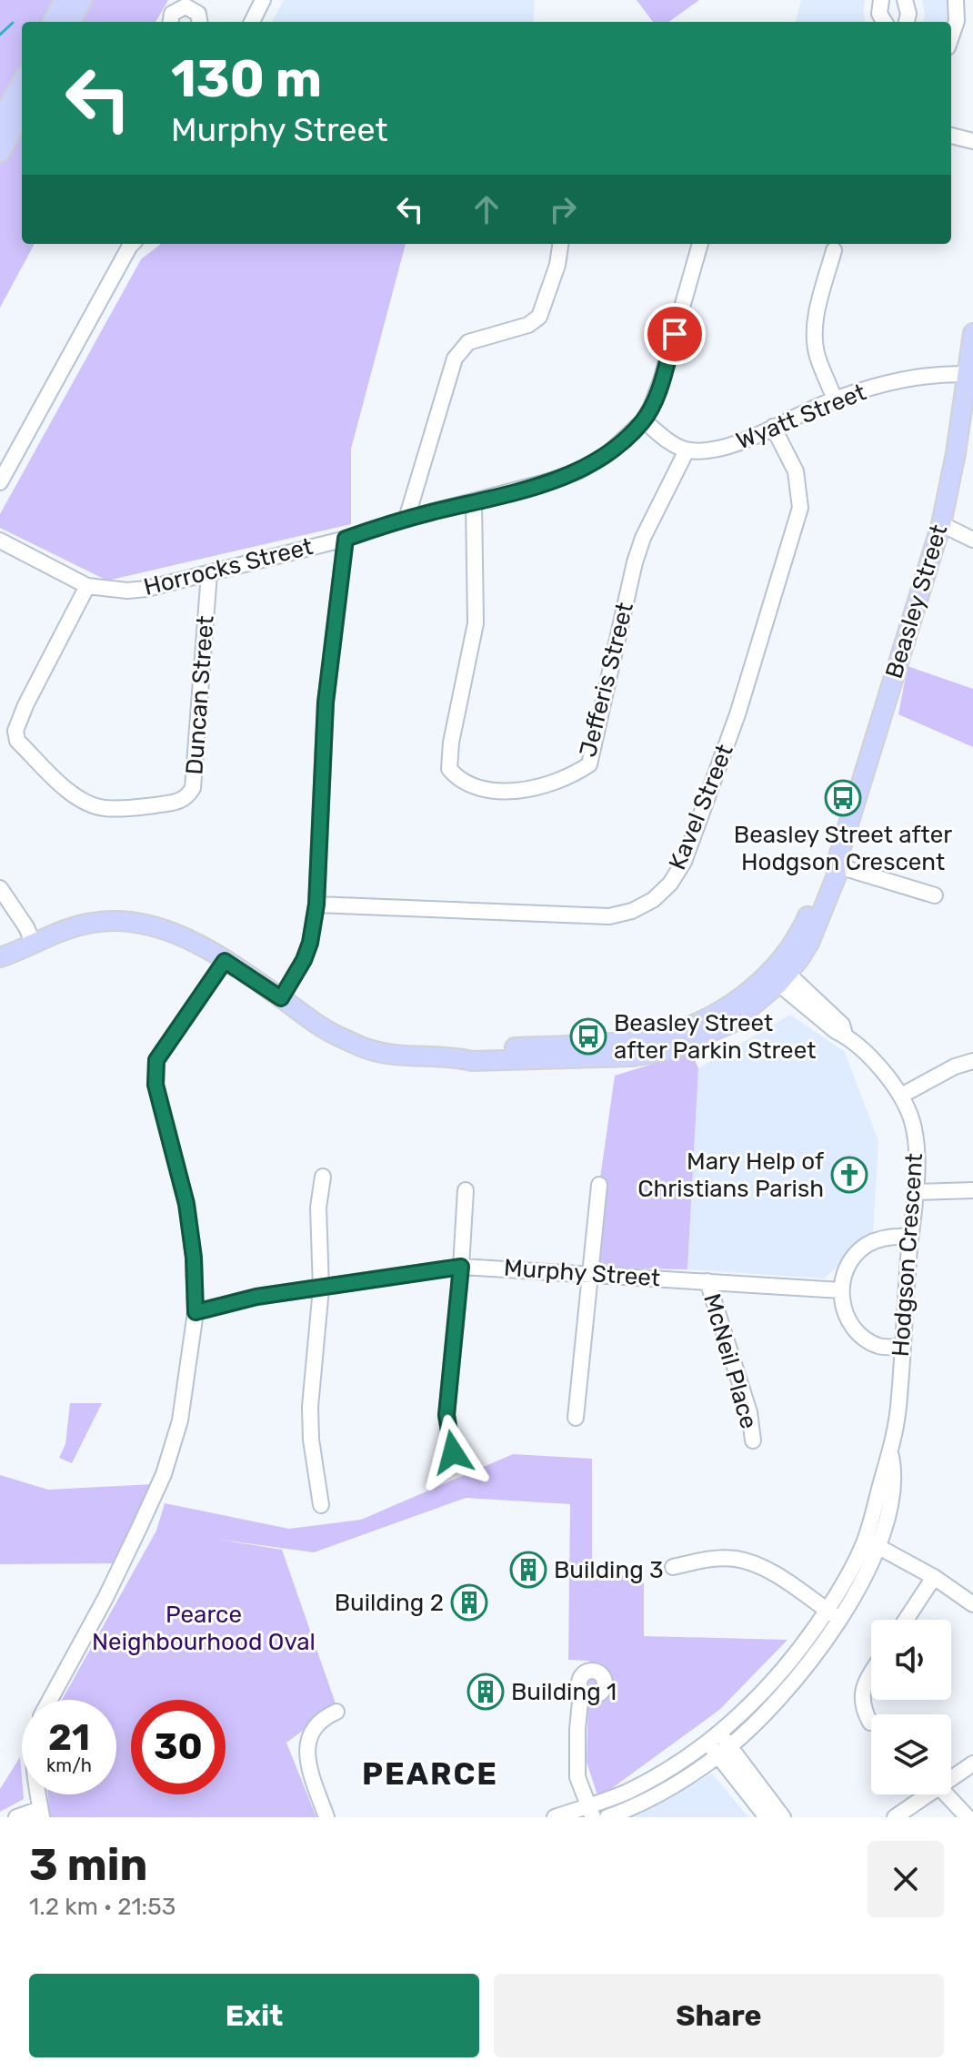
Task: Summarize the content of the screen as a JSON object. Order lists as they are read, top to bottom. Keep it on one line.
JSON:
{"streets":{"main road":["Beasley Street"],"street":["Wyatt Street","Horrocks Street","Jefferis Street","Duncan Street","Kavel Street","Hodgson Crescent","Murphy Street","McNeil Place"]},"crossings":[["Wyatt Street","Beasley Street"],["Wyatt Street","Jefferis Street"],["Wyatt Street","Kavel Street"],["Horrocks Street","Jefferis Street"],["Horrocks Street","Duncan Street"],["Beasley Street","Hodgson Crescent"],["Murphy Street","McNeil Place"]],"districts":["PEARCE"],"parks":["Pearce Neighbourhood Oval"],"places":{"bus stop":["Beasley Street after Hodgson Crescent","Beasley Street after Parkin Street"],"church":["Mary Help of Christians Parish"],"building":["Building 3","Building 2","Building 1"]},"page":{"turn":["130 m","Murphy Street"],"speed":"21 km/h","limit":"30","heading":["3 min","1.2 km · 21:53"],"buttons":["Exit","Share"]}}
